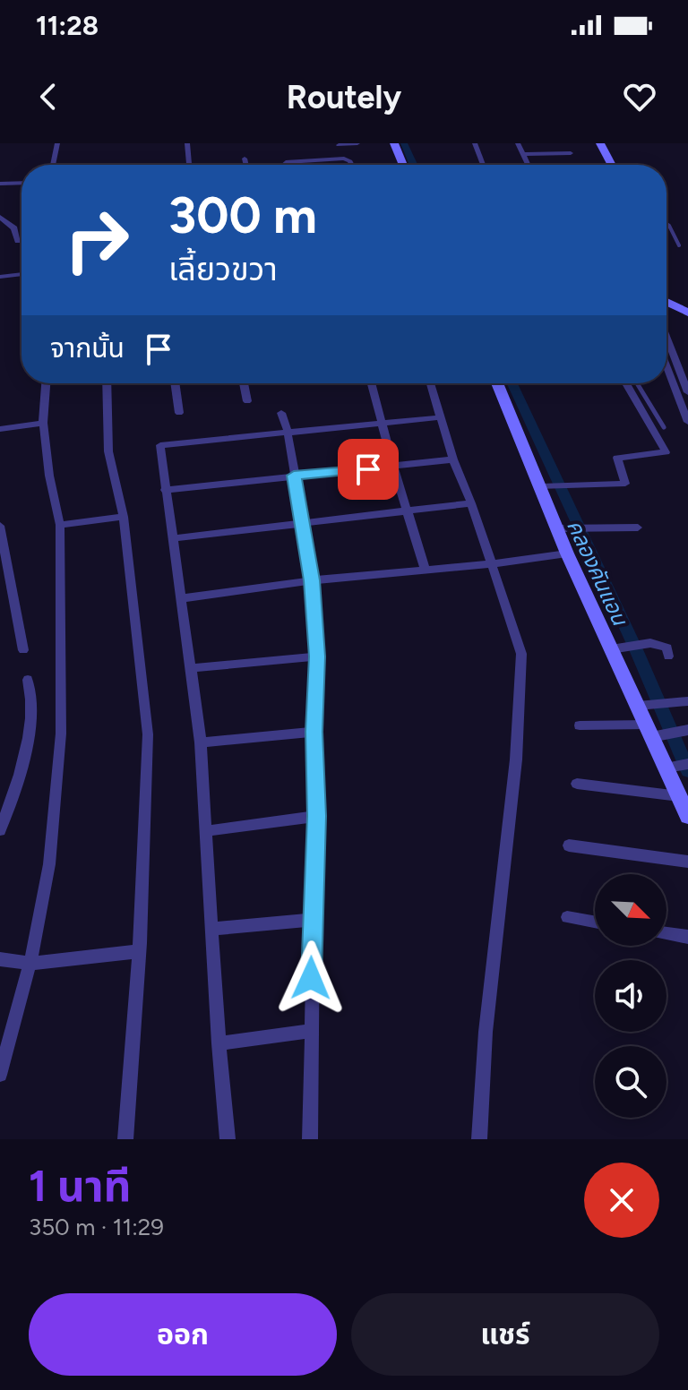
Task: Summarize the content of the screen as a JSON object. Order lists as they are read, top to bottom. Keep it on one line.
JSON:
{"water":["คลองคันแอน"],"north":"bottom right","page":{"status":"11:28","header":"Routely","turn":["300 m","เลี้ยวขวา"],"then":"จากนั้น","heading":["1 นาที","350 m · 11:29"],"buttons":["ออก","แชร์"]}}
